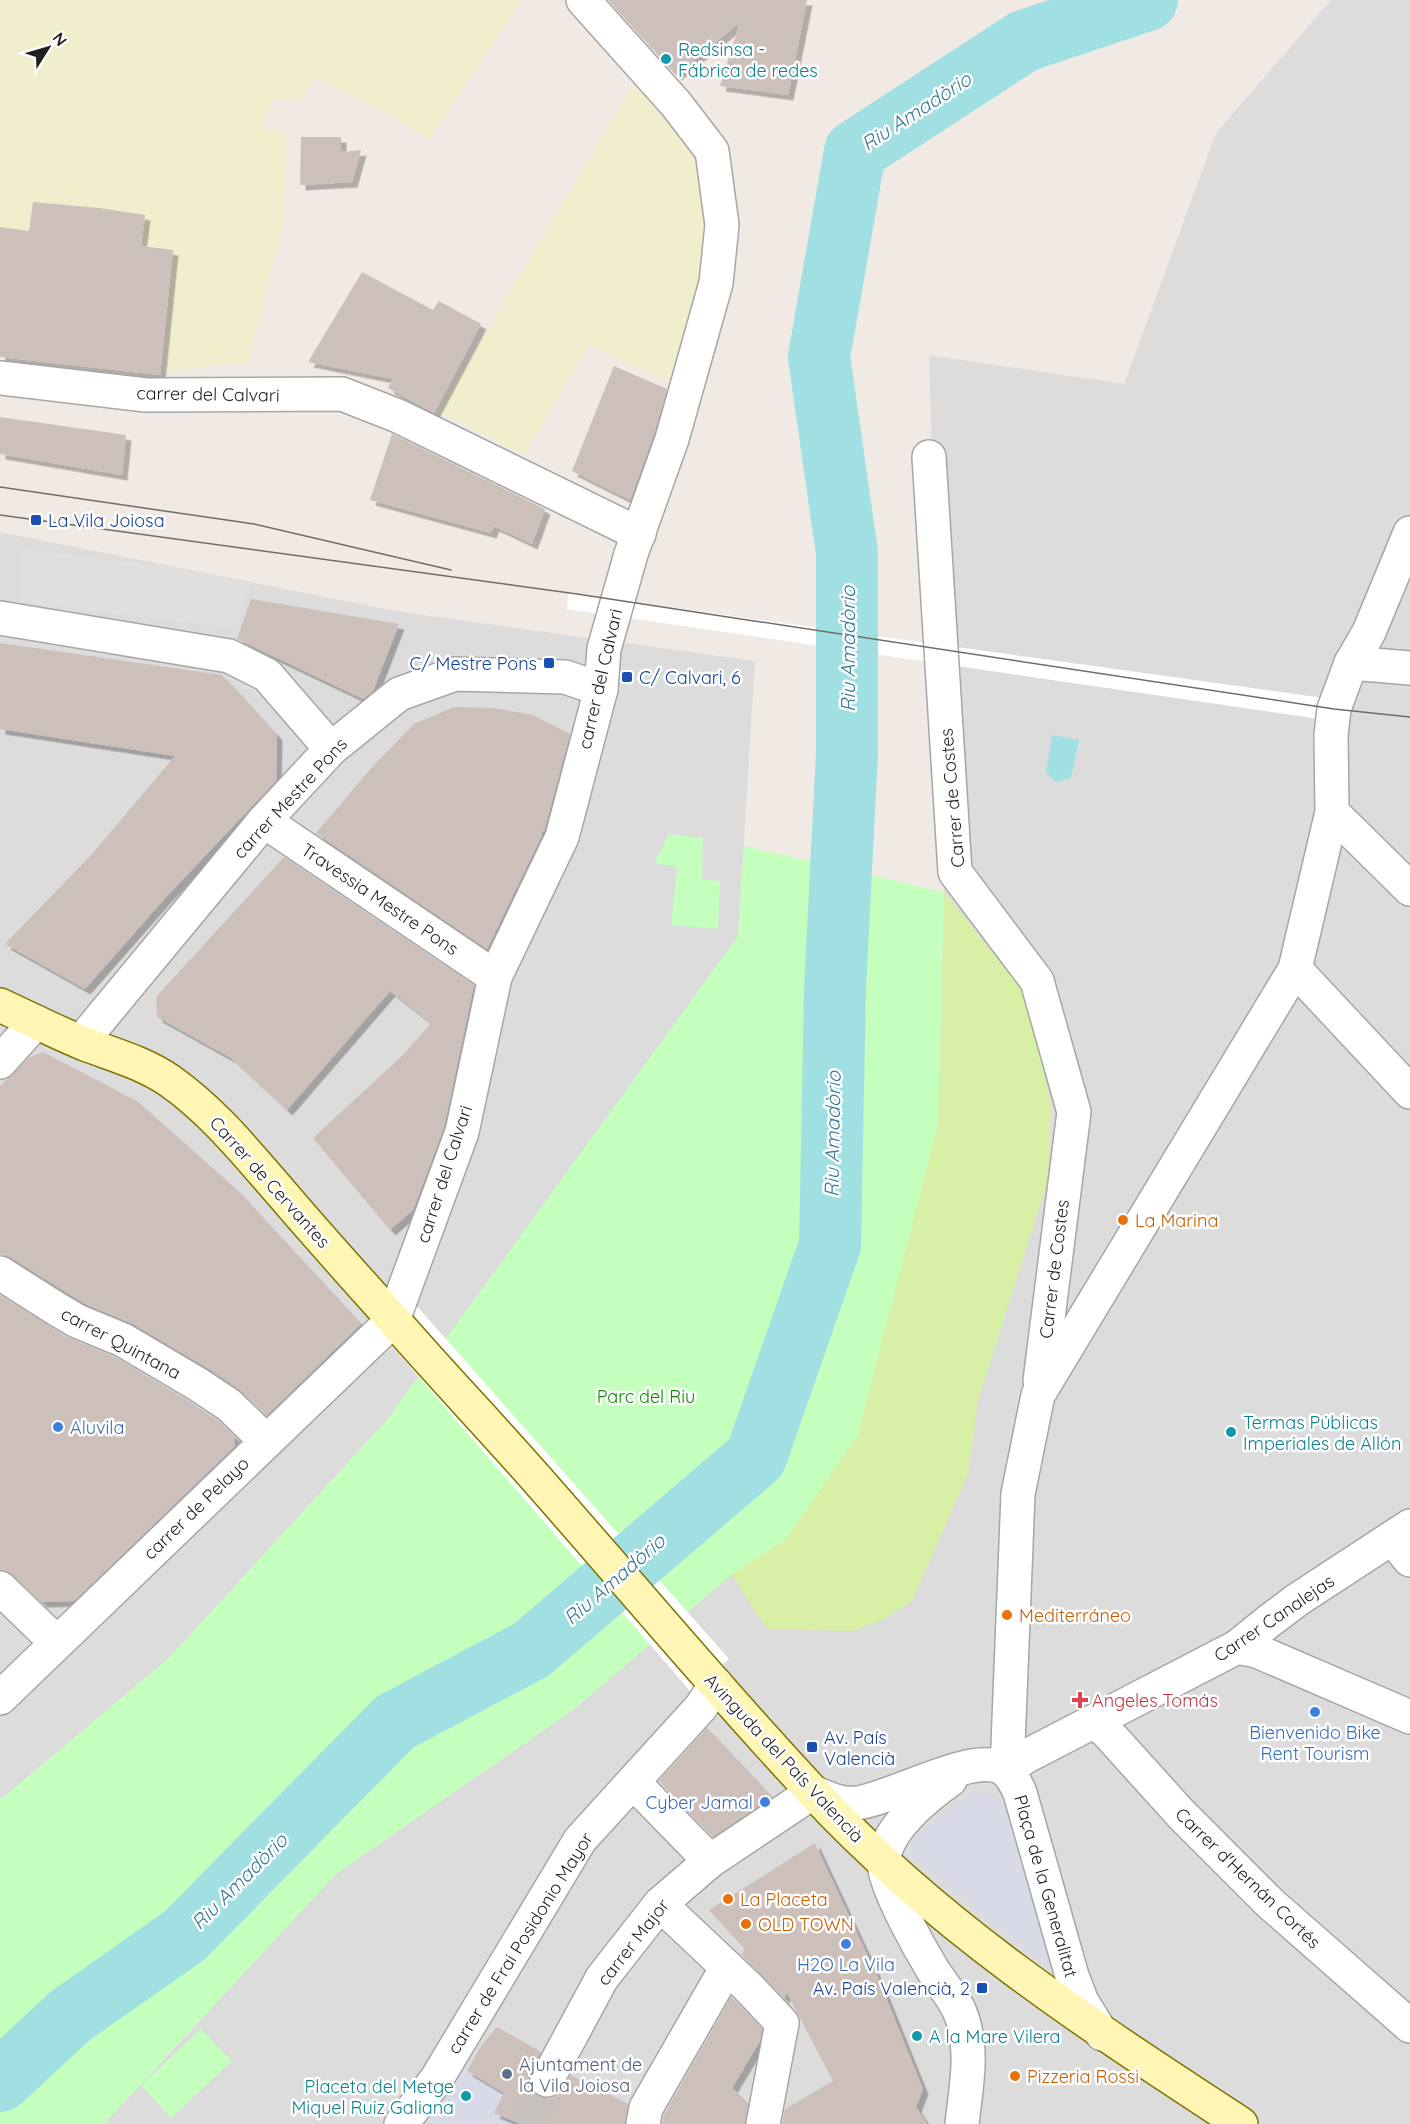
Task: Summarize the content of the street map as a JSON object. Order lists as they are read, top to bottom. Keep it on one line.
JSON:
{"streets":{"main road":["Carrer de Cervantes","Avinguda del País Valencià"],"street":["carrer del Calvari","carrer Mestre Pons","Carrer de Costes","Travessia Mestre Pons","carrer Quintana","carrer de Pelayo","Carrer Canalejas","Carrer d'Hernán Cortés","Plaça de la Generalitat","carrer Major","carrer de Frai Posidonio Mayor"]},"crossings":[["carrer del Calvari","carrer Mestre Pons"],["carrer del Calvari","Travessia Mestre Pons"],["carrer del Calvari","Carrer de Cervantes"],["carrer del Calvari","carrer de Pelayo"],["carrer del Calvari","Avinguda del País Valencià"],["carrer Mestre Pons","Travessia Mestre Pons"],["carrer Mestre Pons","Carrer de Cervantes"],["Carrer de Costes","Carrer Canalejas"],["Carrer de Costes","Plaça de la Generalitat"],["Carrer de Cervantes","carrer de Pelayo"],["Carrer de Cervantes","Avinguda del País Valencià"],["carrer Quintana","carrer de Pelayo"],["carrer de Pelayo","Avinguda del País Valencià"],["Carrer Canalejas","Carrer d'Hernán Cortés"],["Carrer Canalejas","Plaça de la Generalitat"],["Avinguda del País Valencià","Plaça de la Generalitat"],["Avinguda del País Valencià","carrer Major"],["Avinguda del País Valencià","carrer de Frai Posidonio Mayor"]],"water":["Riu Amadòrio"],"parks":["Parc del Riu"],"places":{"other":["Redsinsa - Fábrica de redes","La Marina","Aluvila","Termas Públicas Imperiales de Allón","Mediterráneo","Bienvenido Bike Rent Tourism","Cyber Jamal","La Placeta","OLD TOWN","H2O La Vila","A la Mare Vilera","Ajuntament de la Vila Joiosa","Pizzeria Rossi","Placeta del Metge Miquel Ruiz Galiana"],"transit":["La Vila Joiosa","C/ Mestre Pons","C/ Calvari, 6","Av. País Valencià","Av. País Valencià, 2"],"health":["Angeles Tomás"]},"north":"top right"}
